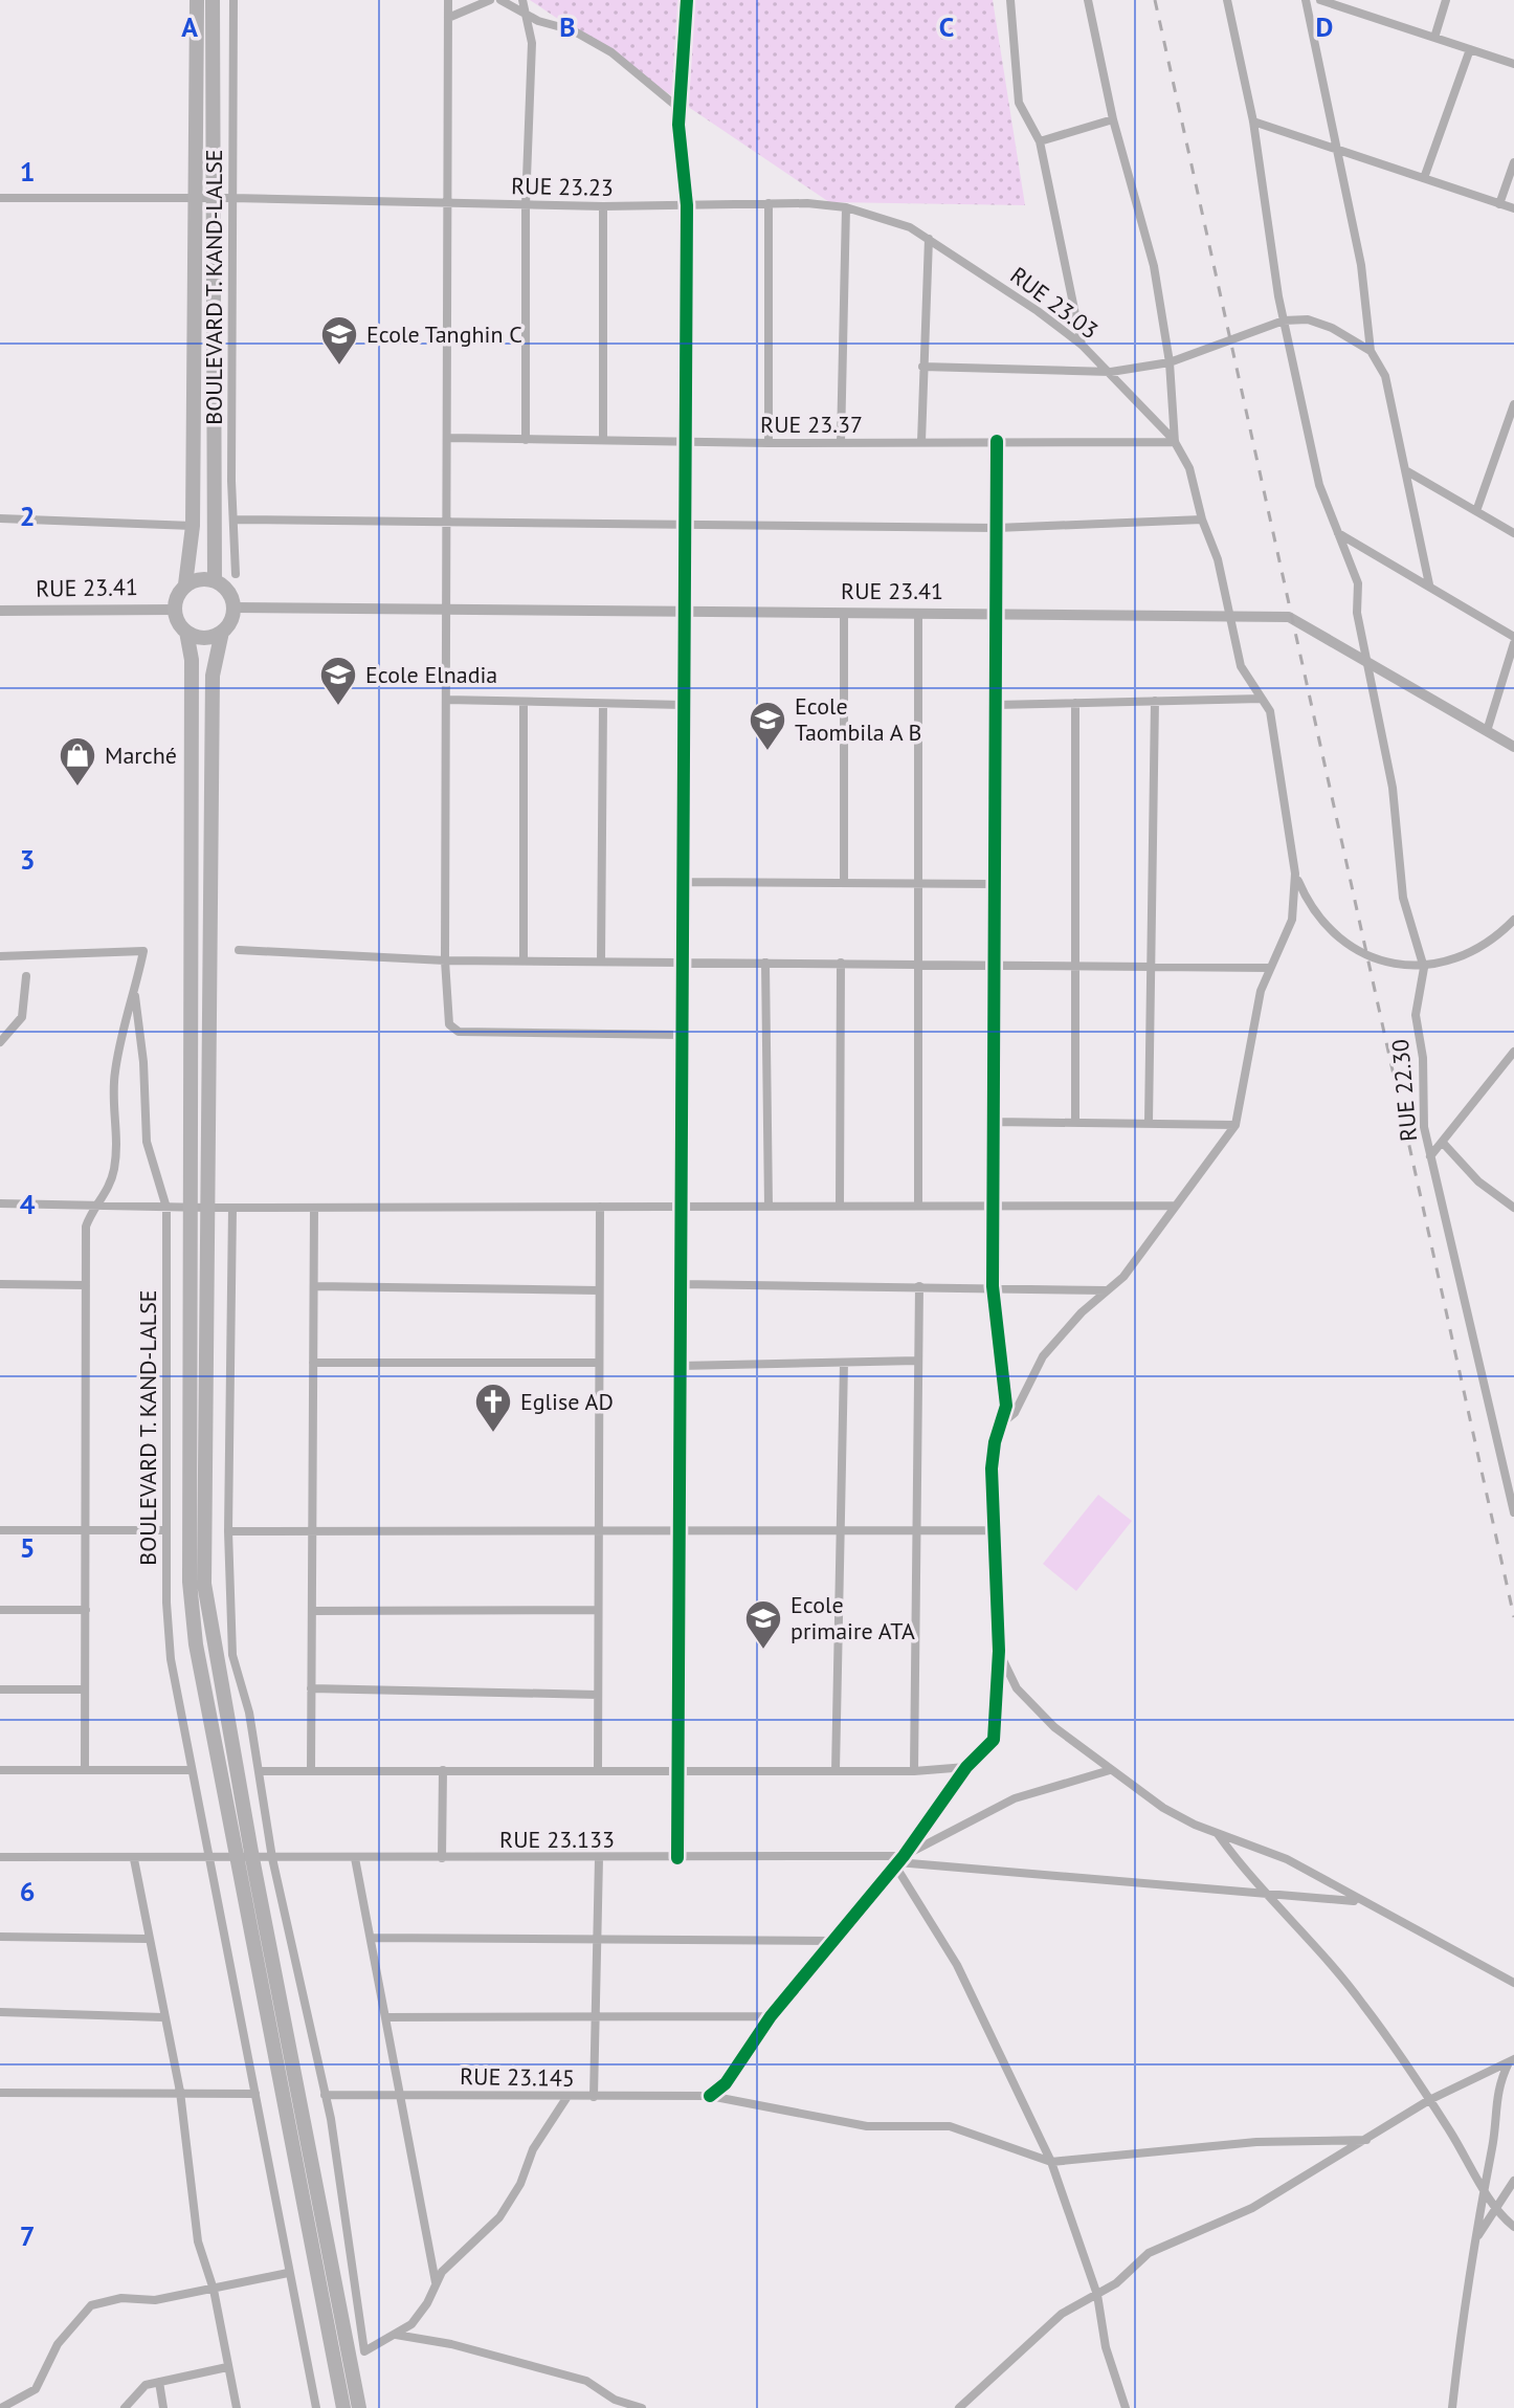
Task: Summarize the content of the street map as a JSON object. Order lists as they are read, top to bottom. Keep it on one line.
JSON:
{"streets":{"street":["RUE 23.23","BOULEVARD T. KAND-LALSE","RUE 23.03","RUE 23.37","RUE 23.41","RUE 22.30","RUE 23.133","RUE 23.145"]},"crossings":[["RUE 23.23","BOULEVARD T. KAND-LALSE"],["RUE 23.23","RUE 23.03"],["BOULEVARD T. KAND-LALSE","RUE 23.133"],["RUE 23.03","RUE 23.37"],["RUE 23.41","RUE 22.30"]],"places":{"school or university":["Ecole Tanghin C","Ecole Elnadia","Ecole Taombila A B","Ecole primaire ATA"],"shop":["Marché"],"church":["Eglise AD"]},"grid":{"columns":["A","B","C","D"],"rows":["1","2","3","4","5","6","7"]}}
